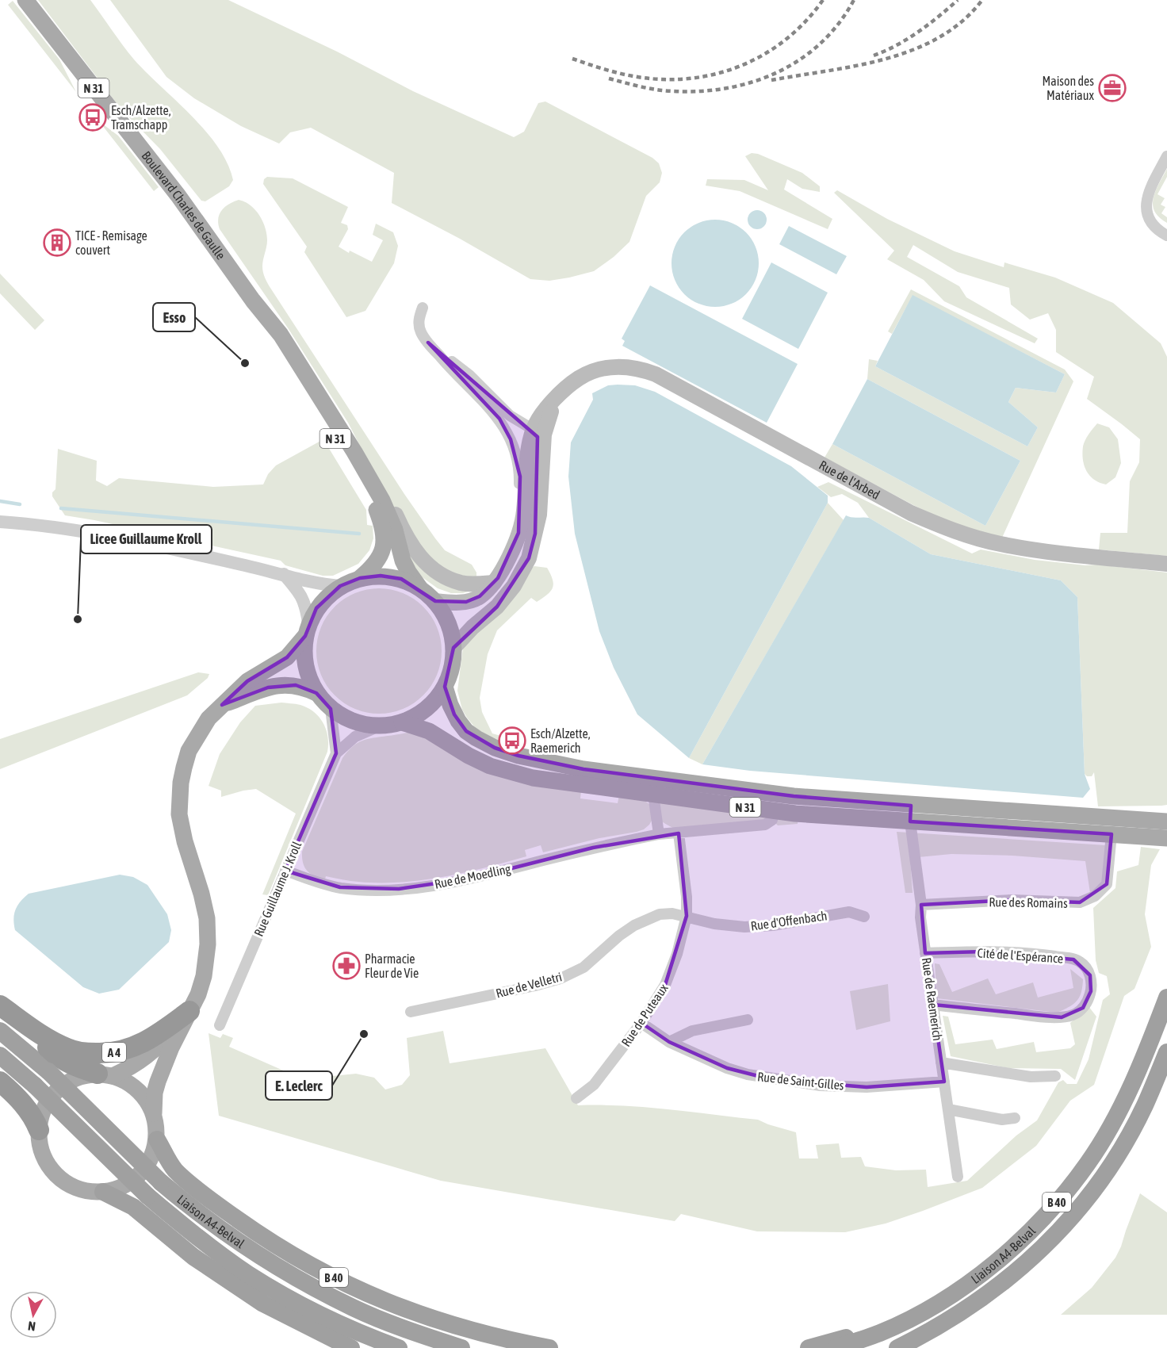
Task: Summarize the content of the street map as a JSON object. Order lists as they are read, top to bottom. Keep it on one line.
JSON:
{"streets":{"highway":["A 4","B 40","Liaison A4-Belval"],"main road":["N 31","Boulevard Charles de Gaulle","Rue de l'Arbed"],"street":["Rue de Moedling","Rue Guillaume J. Kroll","Rue des Romains","Rue d'Offenbach","Cité de l'Espérance","Rue de Velletri","Rue de Raemerich","Rue de Puteaux","Rue de Saint-Gilles"]},"crossings":[["N 31","Boulevard Charles de Gaulle"],["N 31","Rue de l'Arbed"],["N 31","Rue Guillaume J. Kroll"],["N 31","Rue des Romains"],["N 31","Rue de Raemerich"],["Boulevard Charles de Gaulle","Rue de l'Arbed"],["Boulevard Charles de Gaulle","Rue Guillaume J. Kroll"],["Rue de l'Arbed","Rue Guillaume J. Kroll"],["Rue de Moedling","Rue Guillaume J. Kroll"],["Rue des Romains","Rue de Raemerich"],["Rue d'Offenbach","Rue de Velletri"],["Rue d'Offenbach","Rue de Puteaux"],["Cité de l'Espérance","Rue de Raemerich"],["Rue de Velletri","Rue de Puteaux"],["Rue de Raemerich","Rue de Saint-Gilles"],["Rue de Puteaux","Rue de Saint-Gilles"],["A 4","B 40"],["B 40","Liaison A4-Belval"]],"places":{"office":["Maison des Matériaux"],"bus stop":["Esch/Alzette, Tramschapp","Esch/Alzette, Raemerich"],"building":["TICE - Remisage couvert"],"other":["Esso","Licee Guillaume Kroll","E. Leclerc"],"pharmacy":["Pharmacie Fleur de Vie"]},"north":"bottom"}
